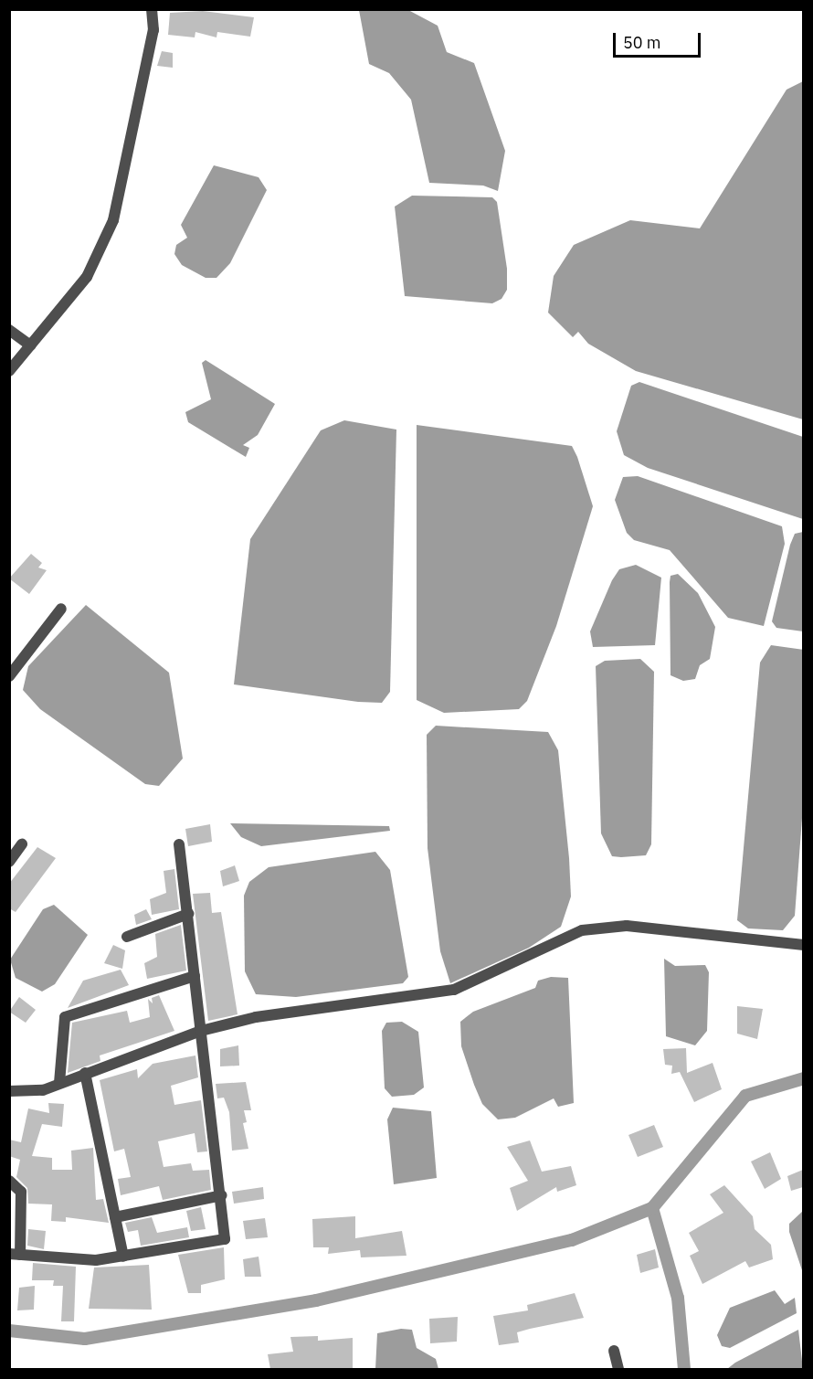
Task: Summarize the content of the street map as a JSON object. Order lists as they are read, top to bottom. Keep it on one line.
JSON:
{"scale_bar":"50 m"}
